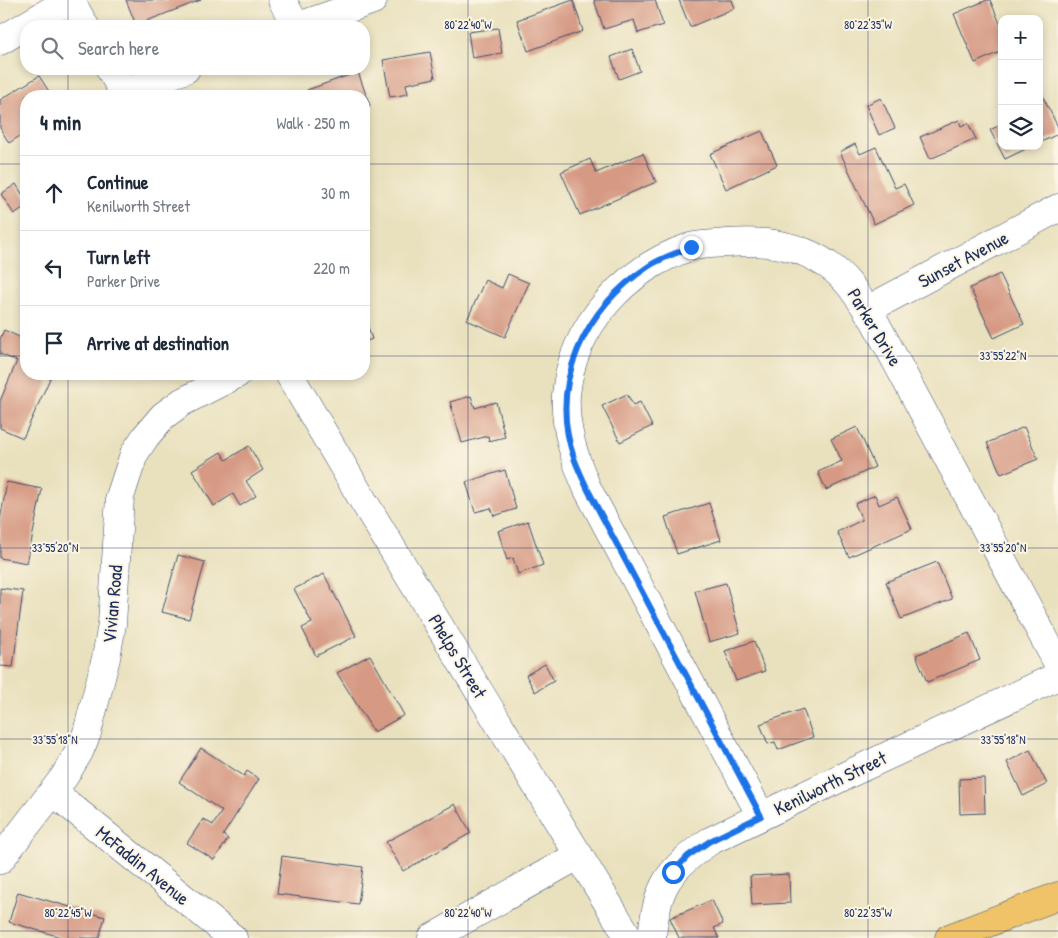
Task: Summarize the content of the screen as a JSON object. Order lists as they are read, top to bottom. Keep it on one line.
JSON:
{"streets":{"street":["Sunset Avenue","Parker Drive","Vivian Road","Phelps Street","Kenilworth Street","McFaddin Avenue"]},"crossings":[["Sunset Avenue","Parker Drive"],["Parker Drive","Kenilworth Street"],["Vivian Road","McFaddin Avenue"]],"page":{"map_buttons":["+","−"],"search":"Search here","heading":["4 min","Walk · 250 m"],"list":[["Continue","Kenilworth Street","30 m"],["Turn left","Parker Drive","220 m"],"Arrive at destination"]},"coordinates":["80°22'40\"W","80°22'35\"W","33°55'22\"N","33°55'20\"N","33°55'18\"N","80°22'45\"W"]}
